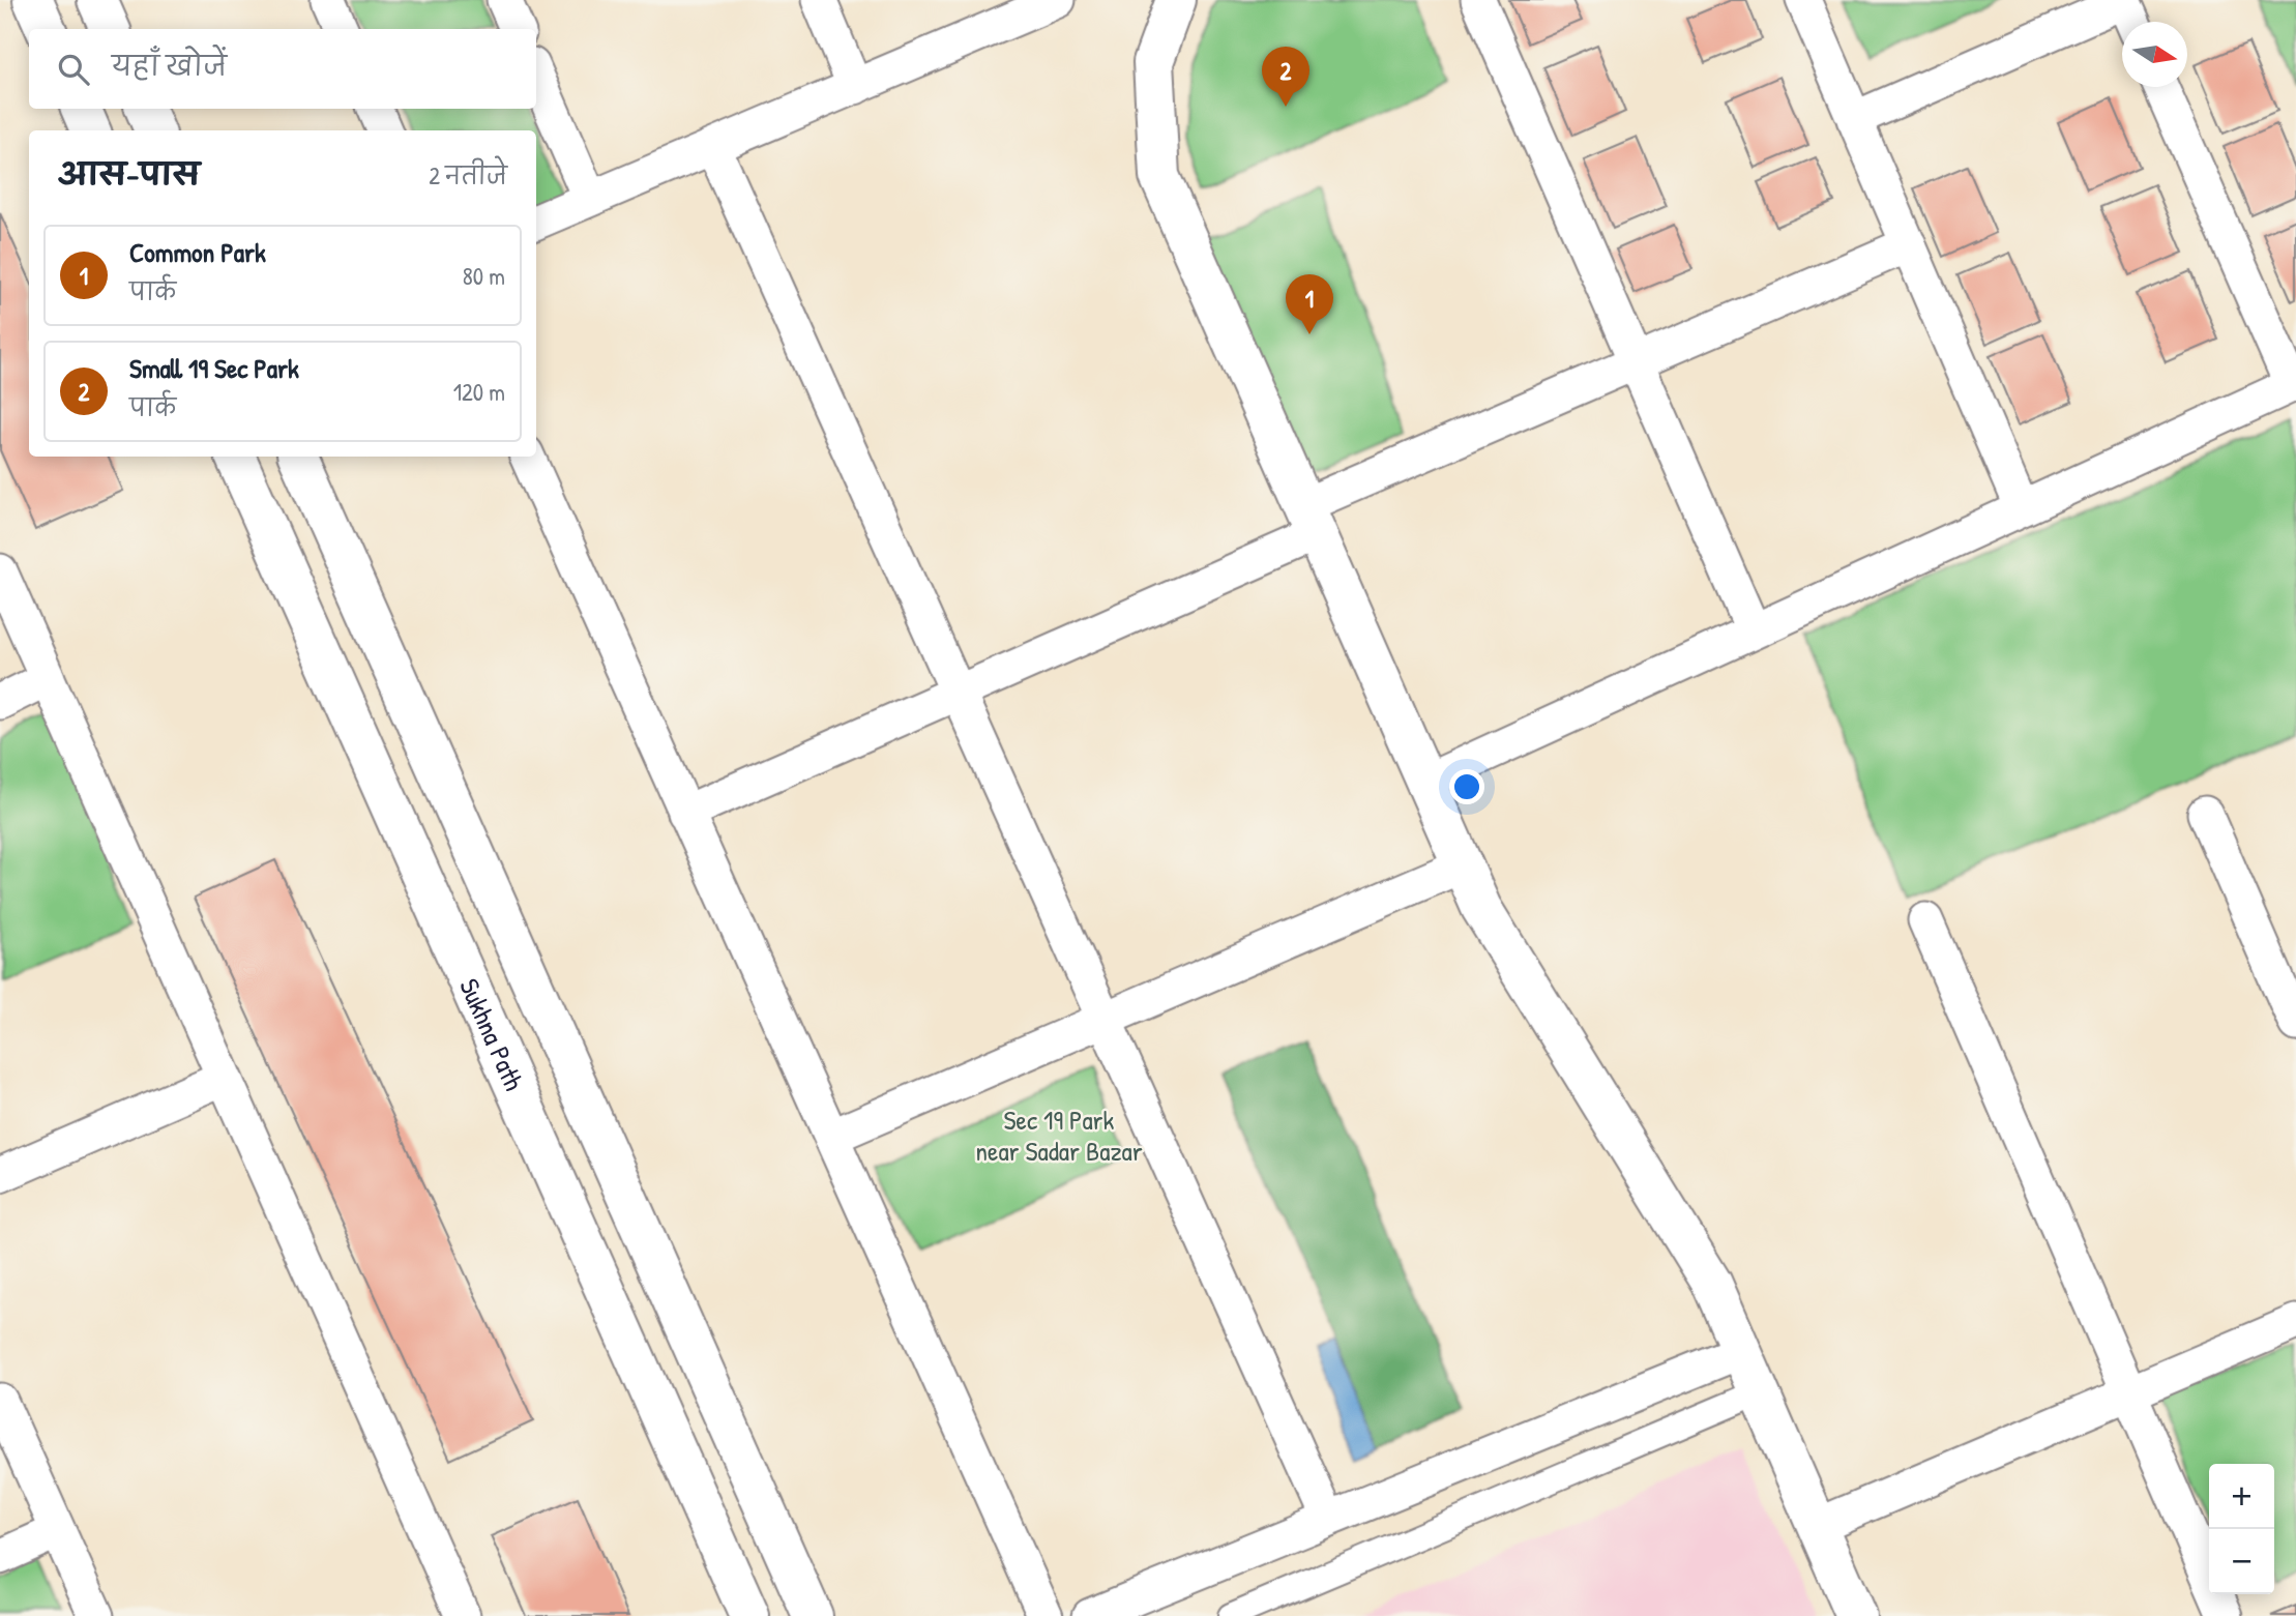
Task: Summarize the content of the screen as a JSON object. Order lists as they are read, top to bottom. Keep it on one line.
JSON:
{"streets":{"main road":["Sukhna Path"]},"parks":["Sec 19 Park near Sadar Bazar"],"north":"right","page":{"search":"यहाँ खोजें","pins":["2","1"],"heading":["आस-पास","2 नतीजे"],"list":[{"mark":"1","name":"Common Park","note":"पार्क","value":"80 m"},{"mark":"2","name":"Small 19 Sec Park","note":"पार्क","value":"120 m"}],"map_buttons":["+","−"]}}
